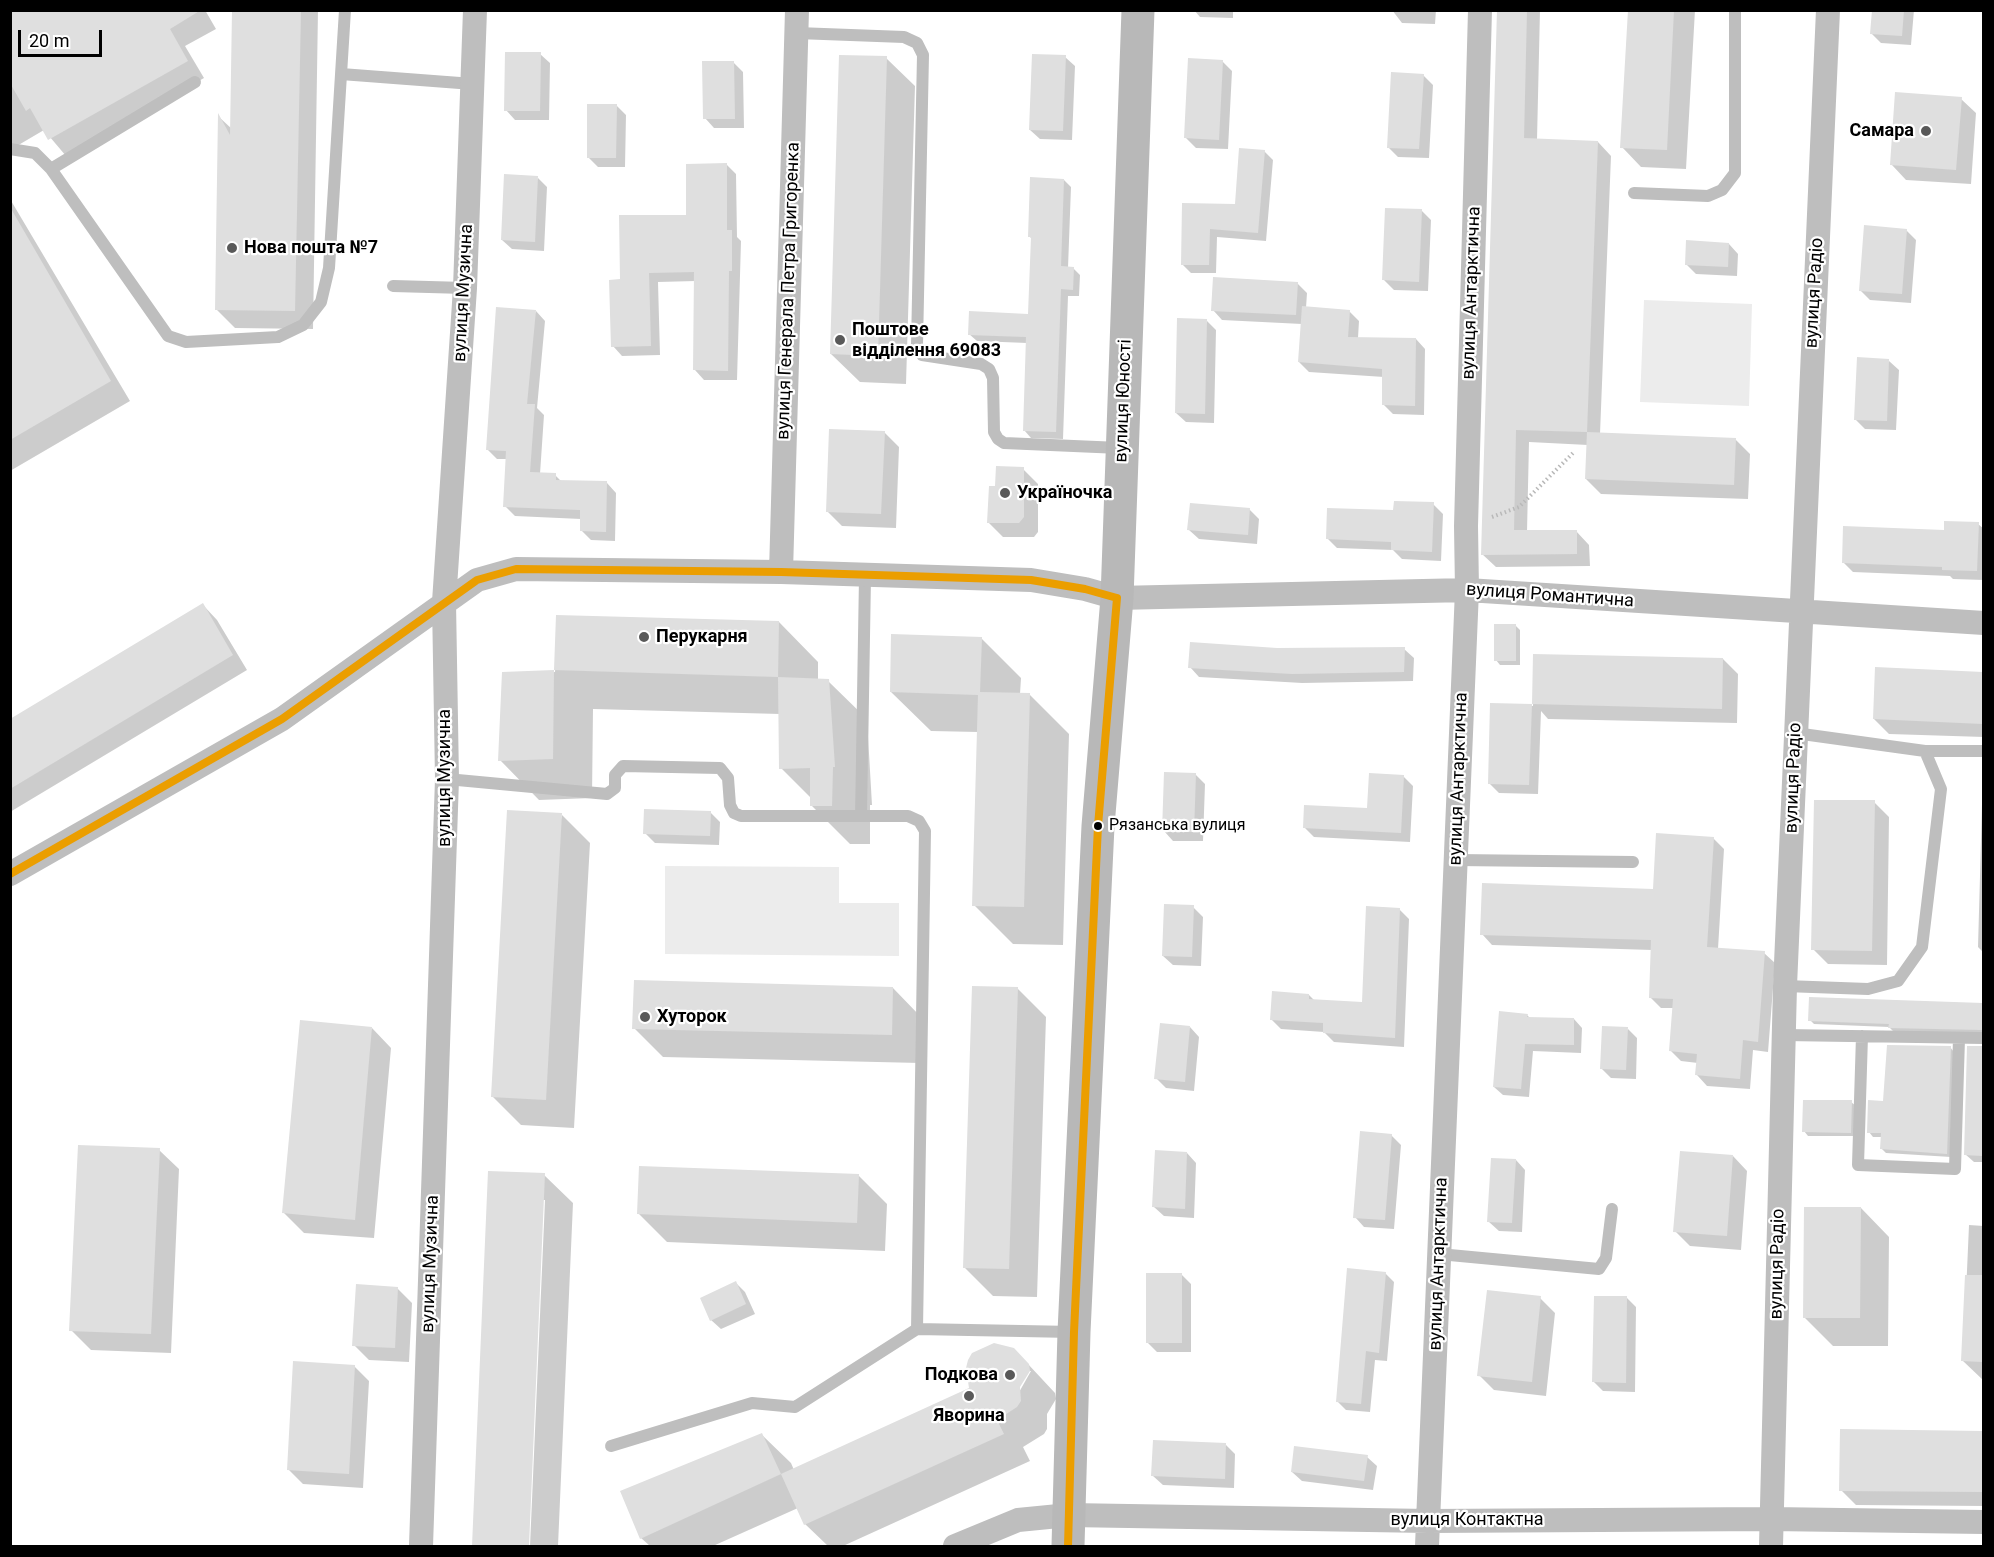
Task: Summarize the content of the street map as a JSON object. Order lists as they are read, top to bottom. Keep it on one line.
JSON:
{"streets":{"street":["вулиця Генерала Петра Григоренка","вулиця Музична","вулиця Антарктична","вулиця Радіо","вулиця Юності","вулиця Романтична","вулиця Контактна"]},"crossings":[["вулиця Генерала Петра Григоренка","вулиця Романтична"],["вулиця Музична","вулиця Романтична"],["вулиця Антарктична","вулиця Романтична"],["вулиця Антарктична","вулиця Контактна"],["вулиця Радіо","вулиця Романтична"],["вулиця Радіо","вулиця Контактна"],["вулиця Юності","вулиця Романтична"],["вулиця Юності","вулиця Контактна"]],"places":["Самара","Нова пошта №7","Поштове відділення 69083","Україночка","Перукарня","Рязанська вулиця","Хуторок","Подкова","Яворина"],"scale_bar":"20 m"}
